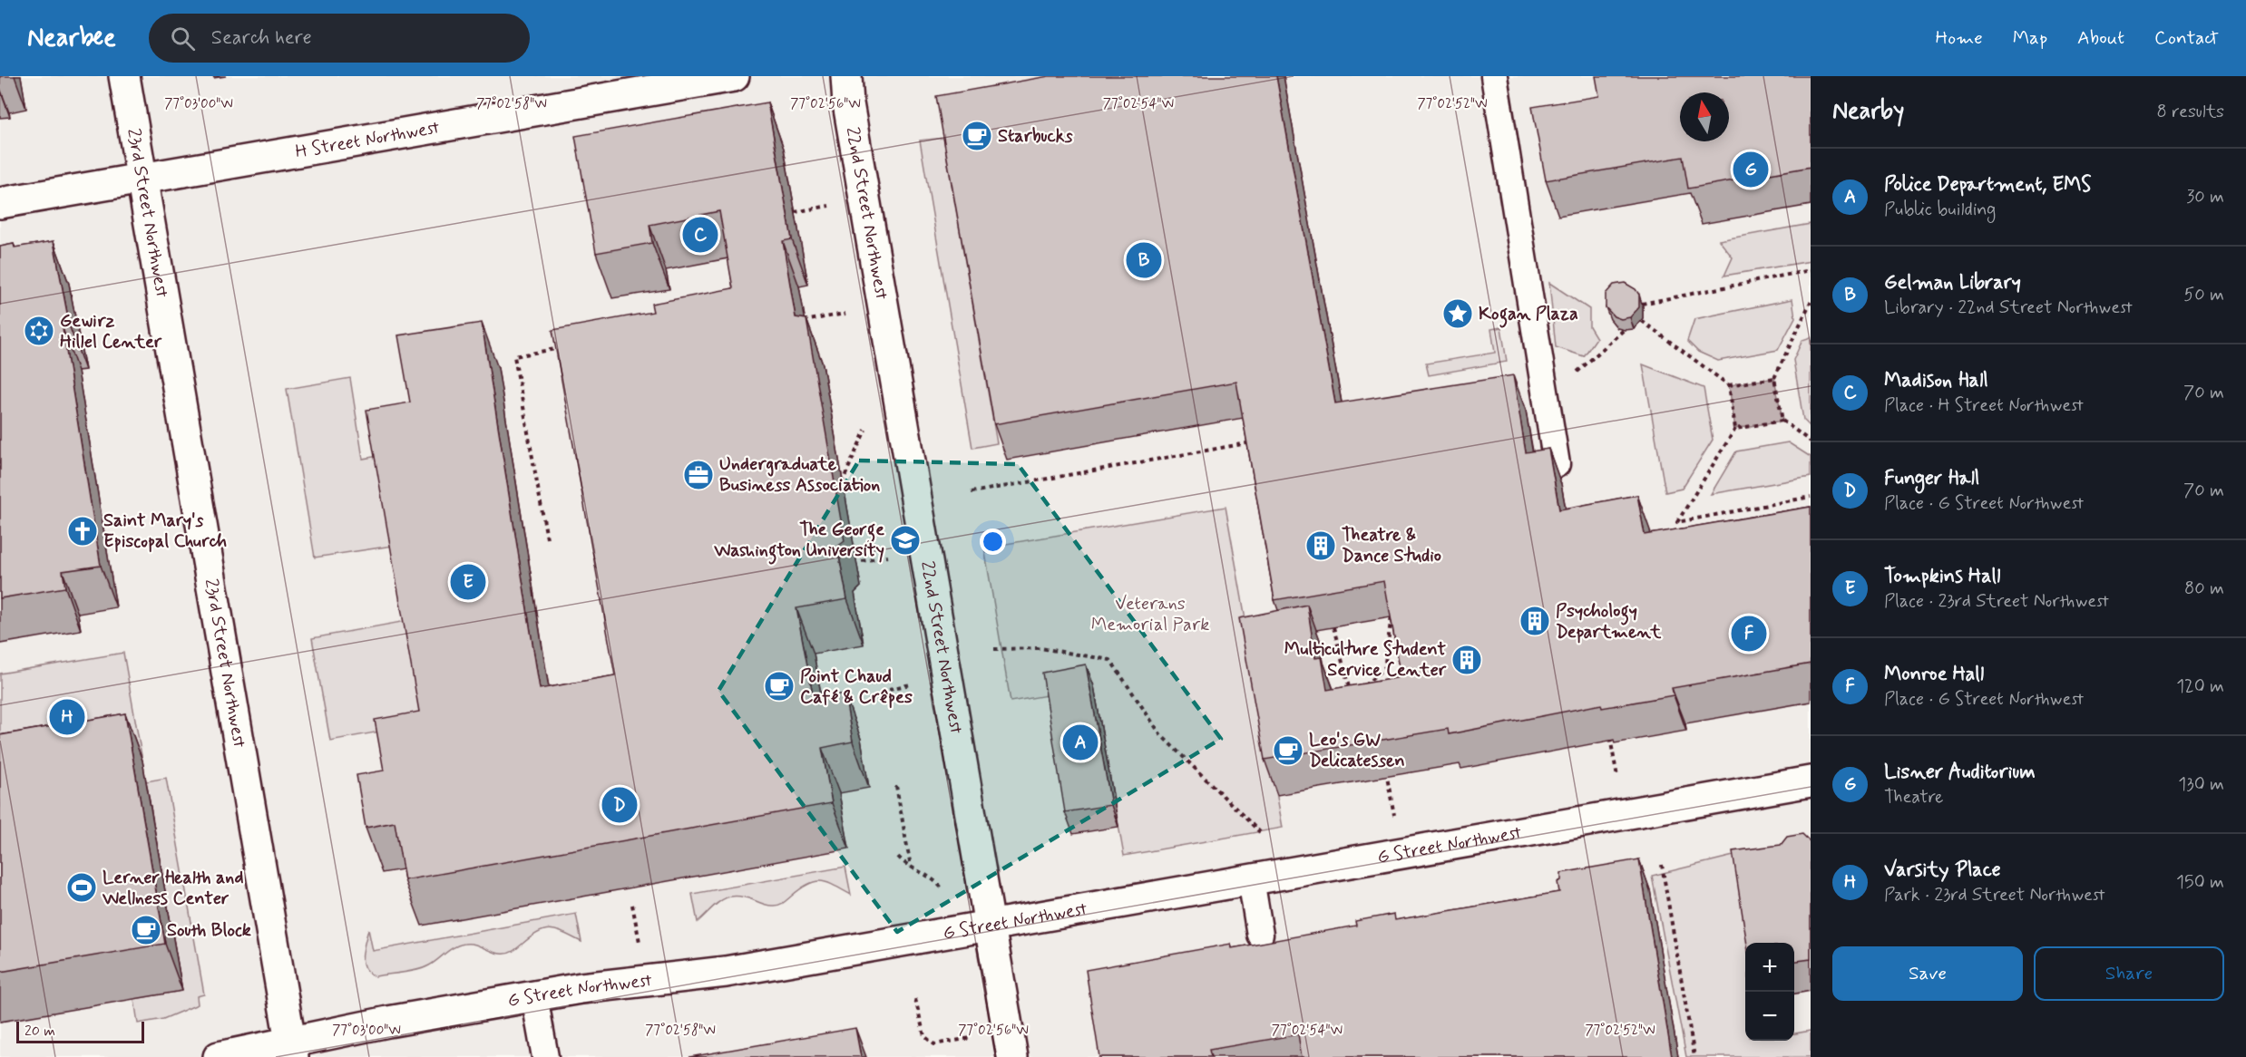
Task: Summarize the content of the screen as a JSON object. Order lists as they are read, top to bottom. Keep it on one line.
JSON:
{"streets":{"street":["H Street Northwest","23rd Street Northwest","22nd Street Northwest","G Street Northwest"]},"crossings":[["H Street Northwest","23rd Street Northwest"],["23rd Street Northwest","G Street Northwest"],["22nd Street Northwest","G Street Northwest"]],"parks":["Veterans Memorial Park"],"places":{"cafe":["Starbucks","Point Chaud Café & Crêpes","Leo's GW Delicatessen","South Block"],"place":["Kogan Plaza"],"synagogue":["Gewirz Hillel Center"],"office":["Undergraduate Business Association"],"church":["Saint Mary's Episcopal Church"],"school or university":["The George Washington University"],"building":["Theatre & Dance Studio","Psychology Department","Multiculture Student Service Center"],"sports":["Lerner Health and Wellness Center"]},"scale_bar":"20 m","north":"top","page":{"header":"Nearbee","search":"Search here","nav":["Home","Map","About","Contact"],"heading":["Nearby","8 results"],"list":[{"mark":"A","name":"Police Department, EMS","note":"Public building","value":"30 m"},{"mark":"B","name":"Gelman Library","note":"Library · 22nd Street Northwest","value":"50 m"},{"mark":"C","name":"Madison Hall","note":"Place · H Street Northwest","value":"70 m"},{"mark":"D","name":"Funger Hall","note":"Place · G Street Northwest","value":"70 m"},{"mark":"E","name":"Tompkins Hall","note":"Place · 23rd Street Northwest","value":"80 m"},{"mark":"F","name":"Monroe Hall","note":"Place · G Street Northwest","value":"120 m"},{"mark":"G","name":"Lisner Auditorium","note":"Theatre","value":"130 m"},{"mark":"H","name":"Varsity Place","note":"Park · 23rd Street Northwest","value":"150 m"}],"pins":["G","C","B","E","F","H","A","D"],"buttons":["Save","Share"],"map_buttons":["+","−"],"scale":"20 m"},"coordinates":["77°03'00\"W","77°02'58\"W","77°02'56\"W","77°02'54\"W","77°02'52\"W"]}
